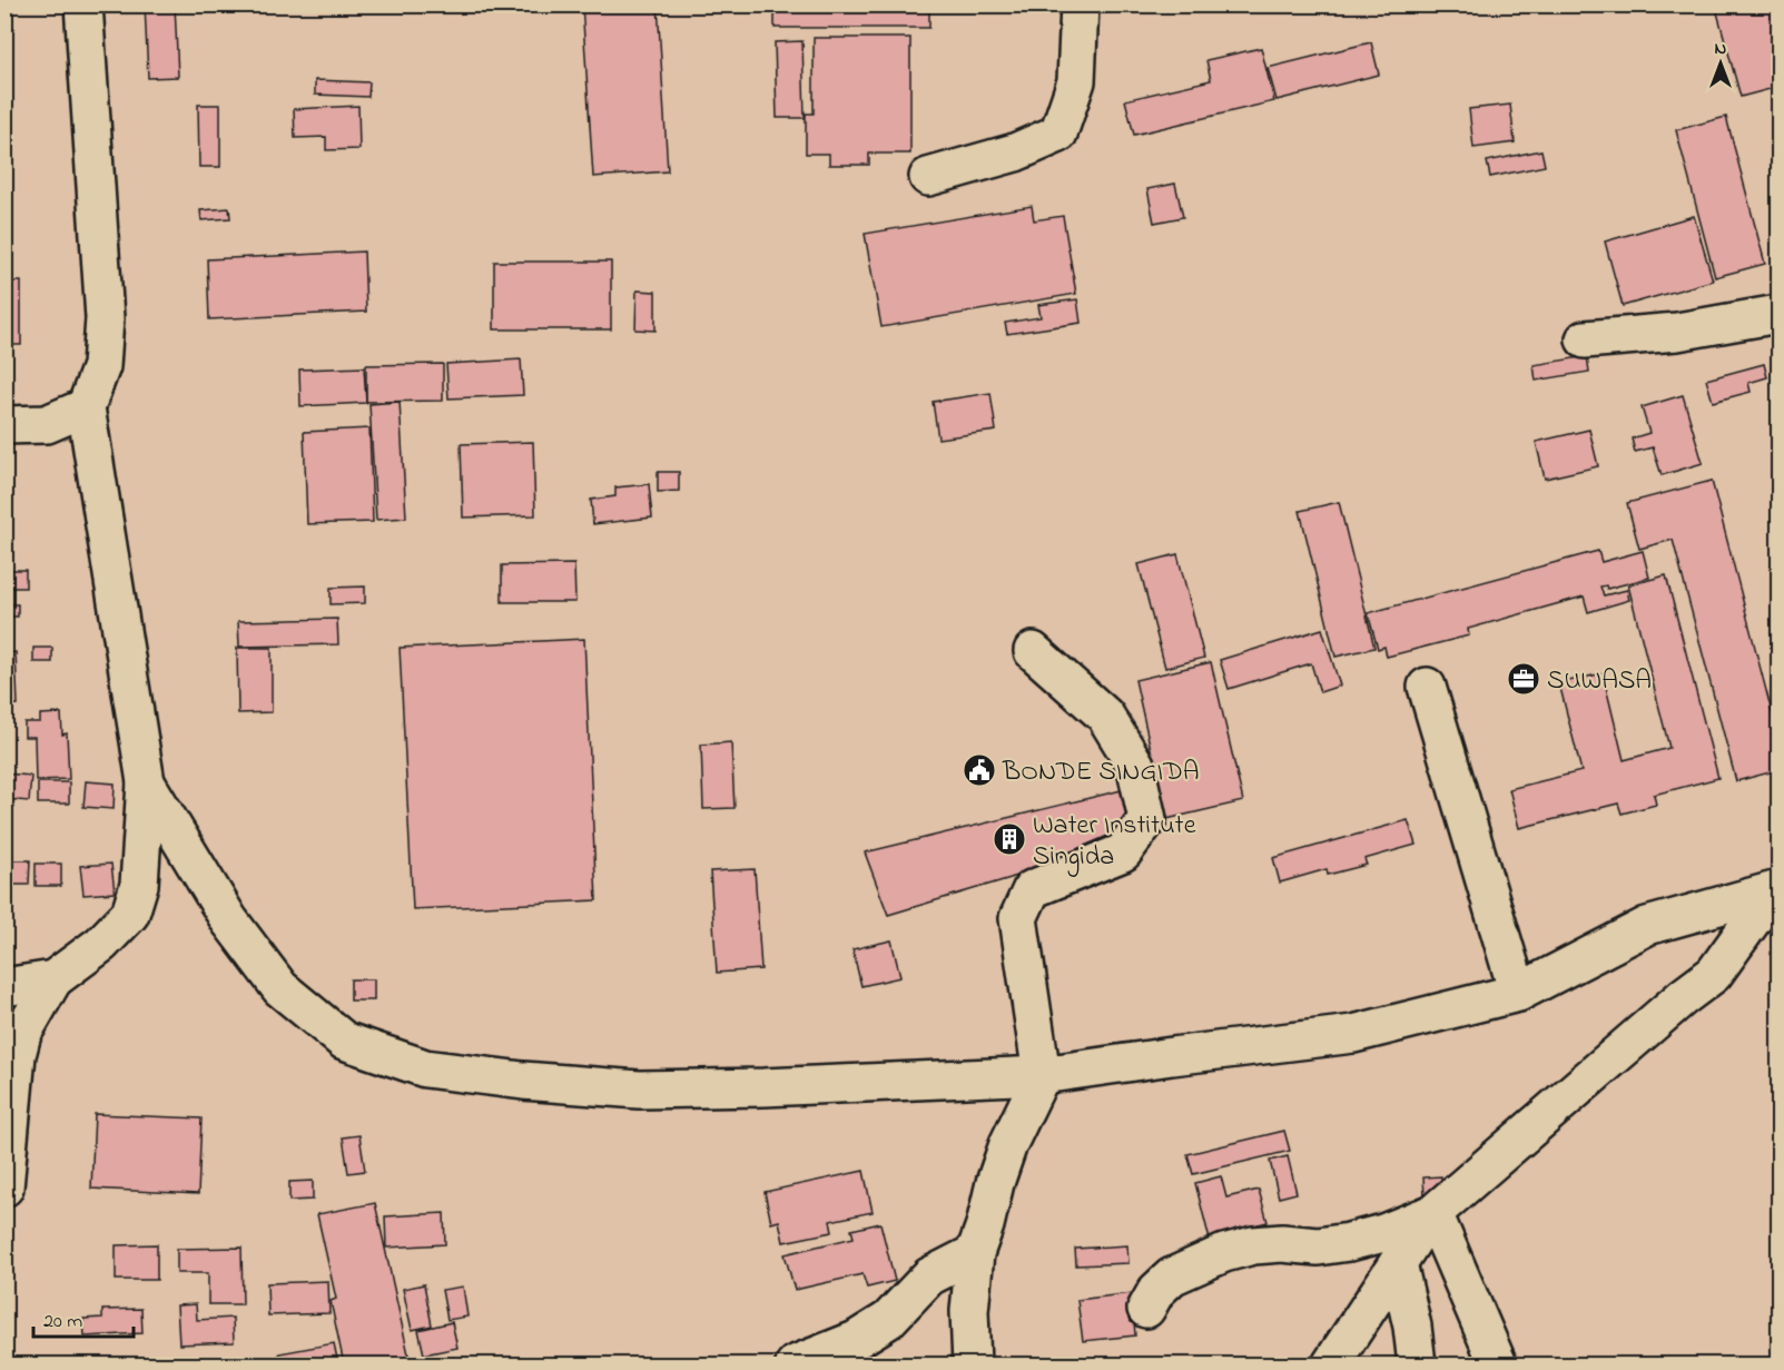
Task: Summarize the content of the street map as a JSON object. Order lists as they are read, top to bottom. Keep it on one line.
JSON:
{"places":{"office":["SUWASA"],"public building":["BONDE SINGIDA"],"building":["Water Institute Singida"]},"scale_bar":"20 m","north":"top"}
